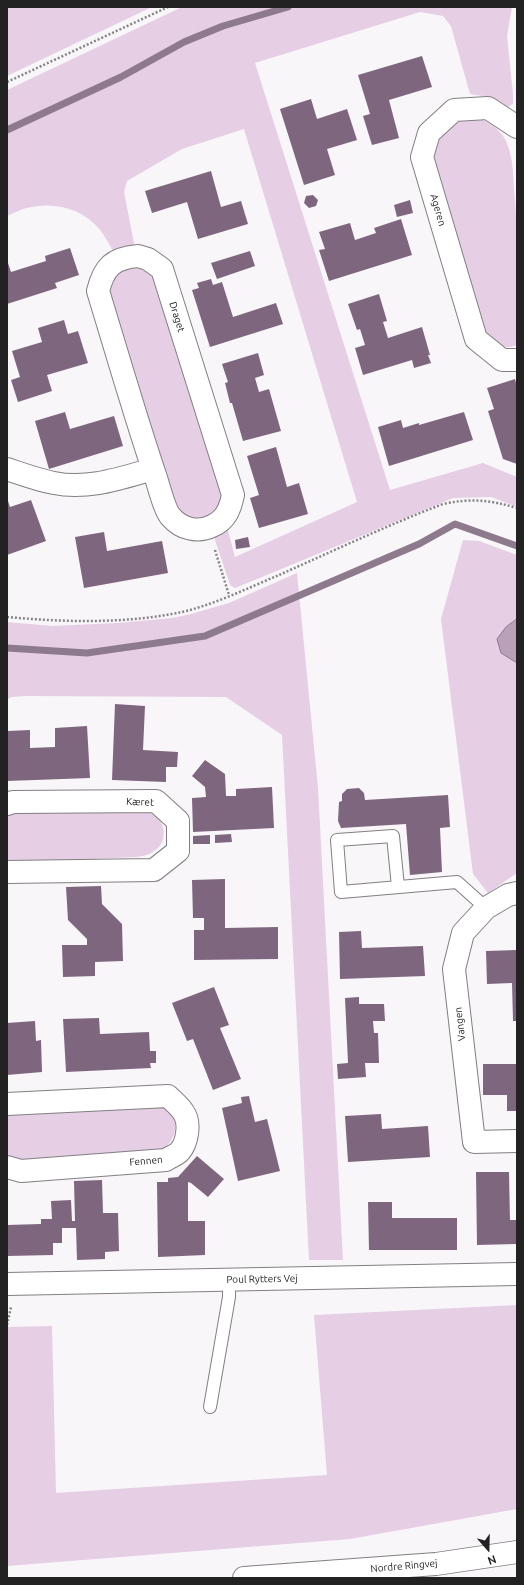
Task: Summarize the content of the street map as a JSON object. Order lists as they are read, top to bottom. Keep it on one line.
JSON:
{"streets":{"street":["Ageren","Draget","Kæret","Vangen","Fennen","Poul Rytters Vej","Nordre Ringvej"]},"north":"bottom"}
